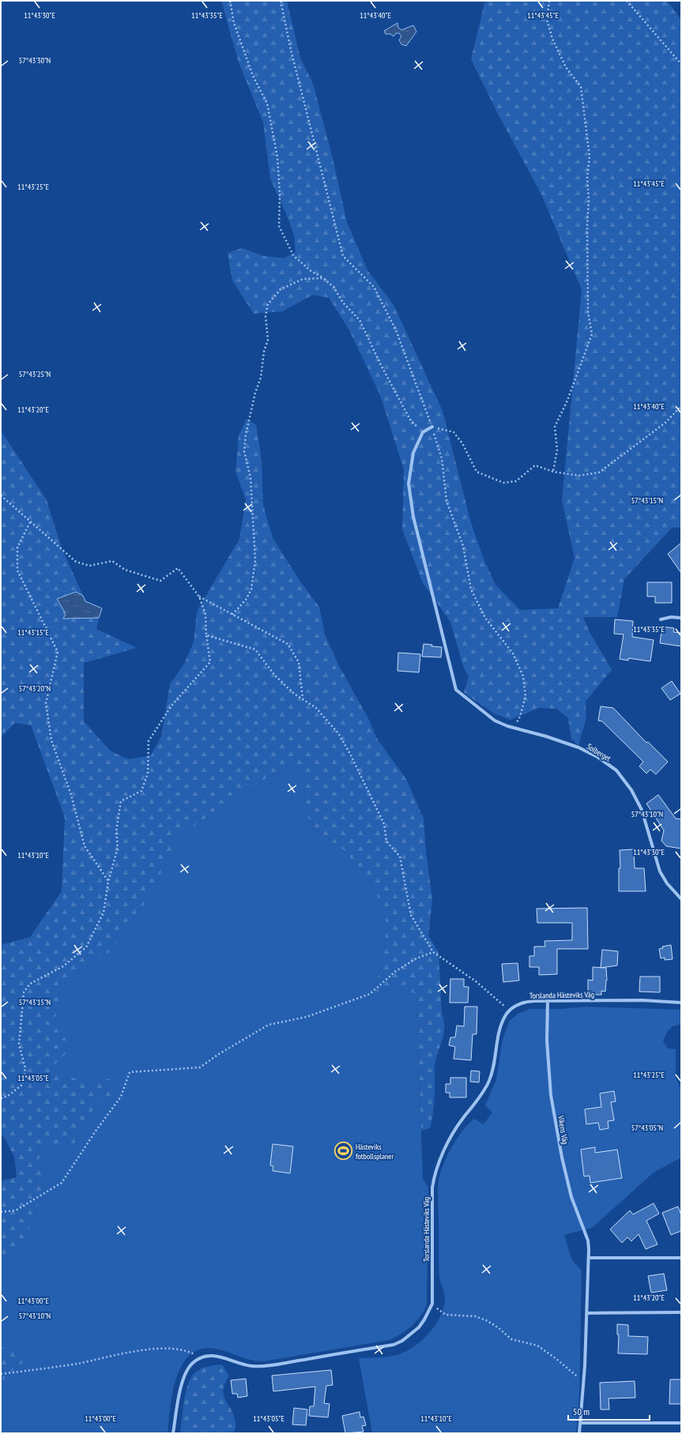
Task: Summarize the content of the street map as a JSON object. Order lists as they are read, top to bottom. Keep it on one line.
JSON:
{"streets":{"street":["Solberget","Torslanda Hästeviks Väg","Vikens Väg"]},"crossings":[["Torslanda Hästeviks Väg","Vikens Väg"]],"places":{"sports":["Hästeviks fotbollsplaner"]},"scale_bar":"50 m","coordinates":["11°43'30\"E","11°43'35\"E","11°43'40\"E","11°43'45\"E","57°43'30\"N","11°43'25\"E","57°43'25\"N","11°43'20\"E","57°43'15\"N","11°43'15\"E","57°43'20\"N","57°43'10\"N","11°43'10\"E","11°43'05\"E","57°43'05\"N","11°43'00\"E"]}
